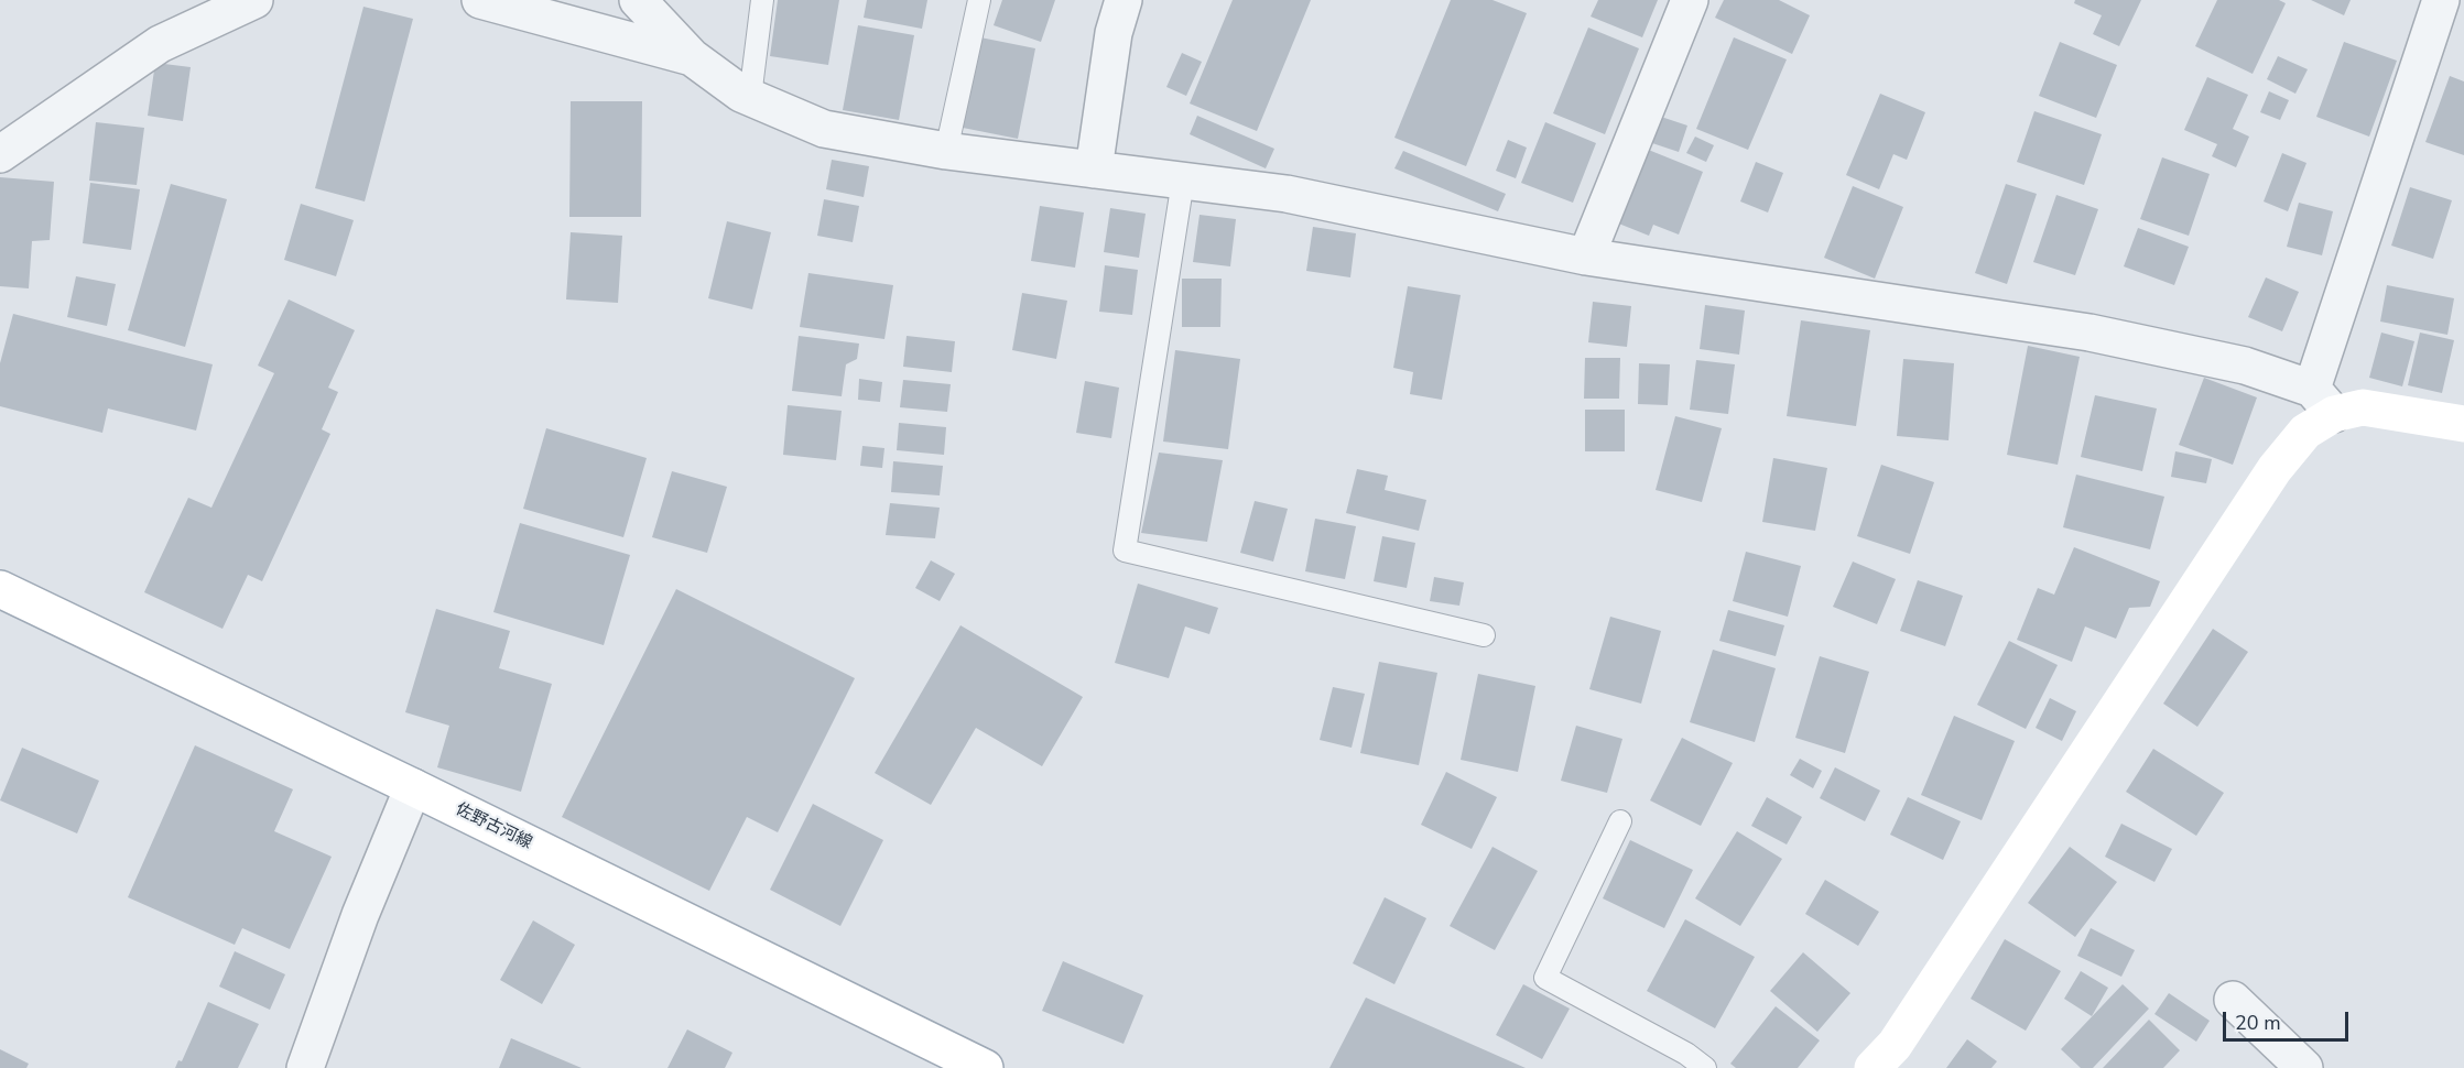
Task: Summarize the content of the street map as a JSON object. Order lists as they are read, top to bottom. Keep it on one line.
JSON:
{"streets":{"main road":["佐野古河線"]},"scale_bar":"20 m"}
